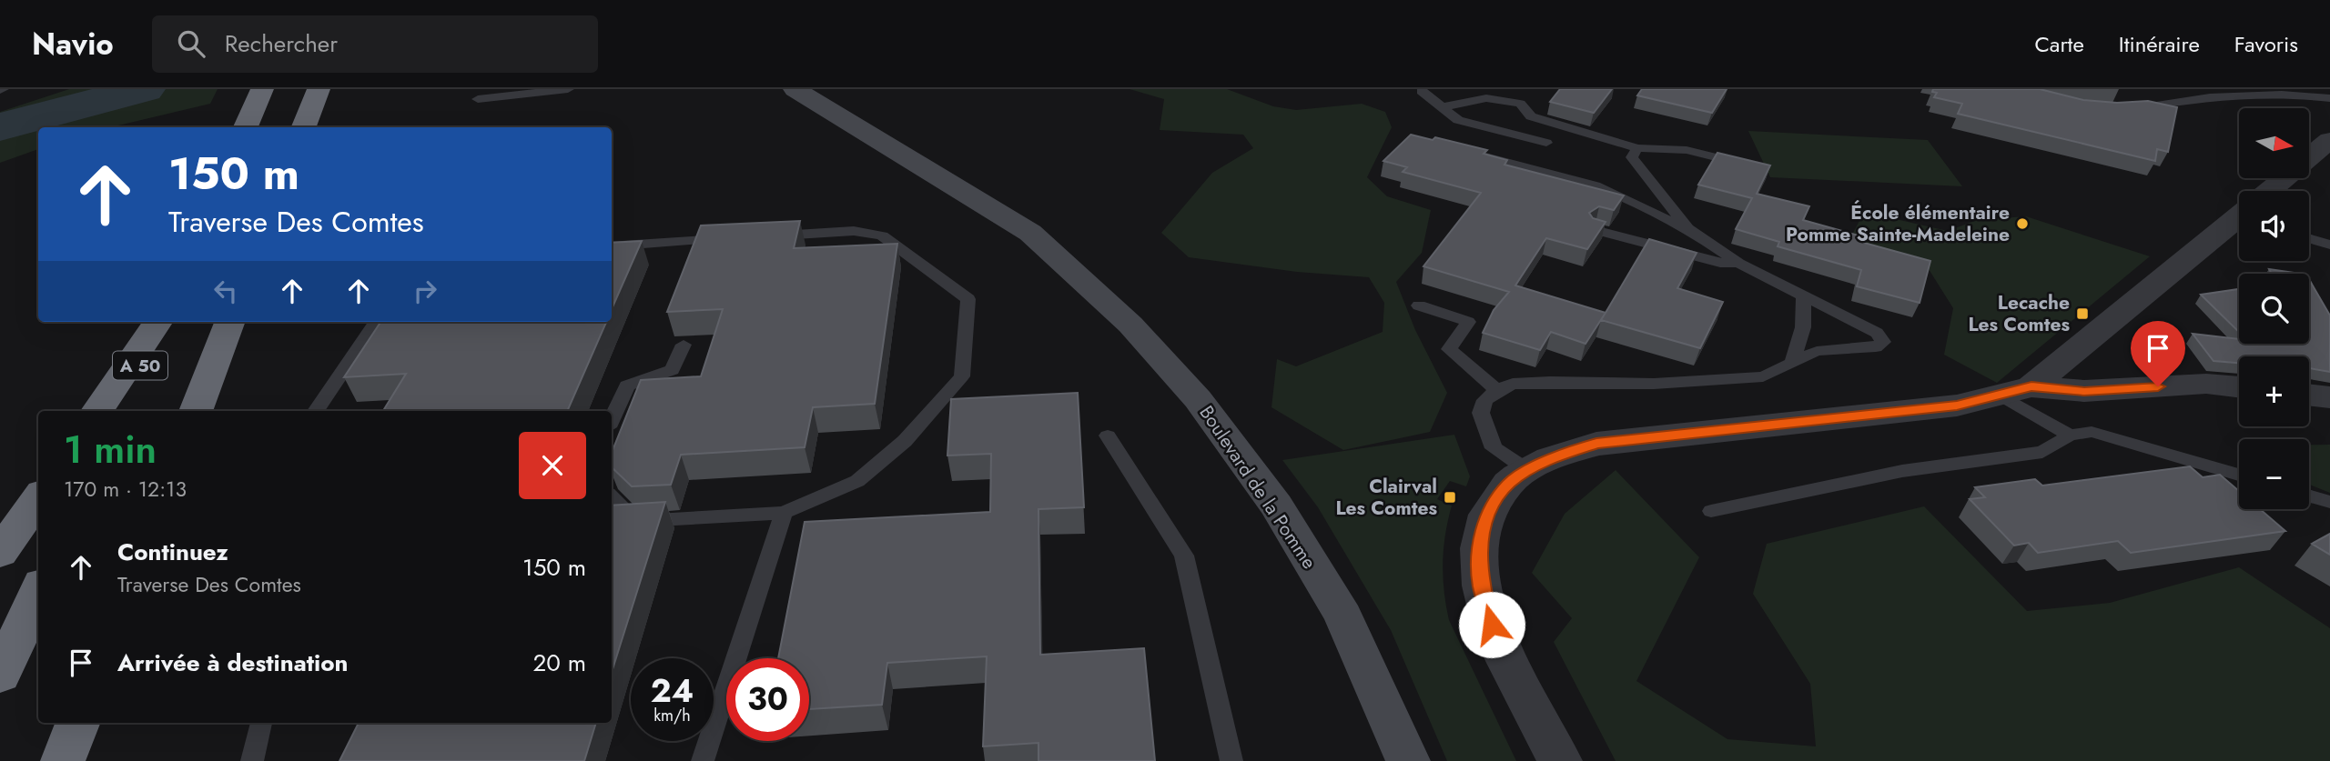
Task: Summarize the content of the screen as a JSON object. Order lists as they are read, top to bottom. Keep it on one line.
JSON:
{"streets":{"highway":["A 50"],"main road":["Boulevard de la Pomme"]},"places":{"other":["École élémentaire Pomme Sainte-Madeleine"],"transit":["Lecache Les Comtes","Clairval Les Comtes"]},"north":"right","page":{"header":"Navio","search":"Rechercher","nav":["Carte","Itinéraire","Favoris"],"map_buttons":["+","−"],"turn":["150 m","Traverse Des Comtes"],"heading":["1 min","170 m · 12:13"],"list":[{"name":"Continuez","note":"Traverse Des Comtes","value":"150 m"},{"name":"Arrivée à destination","value":"20 m"}],"speed":"24 km/h","limit":"30"}}
